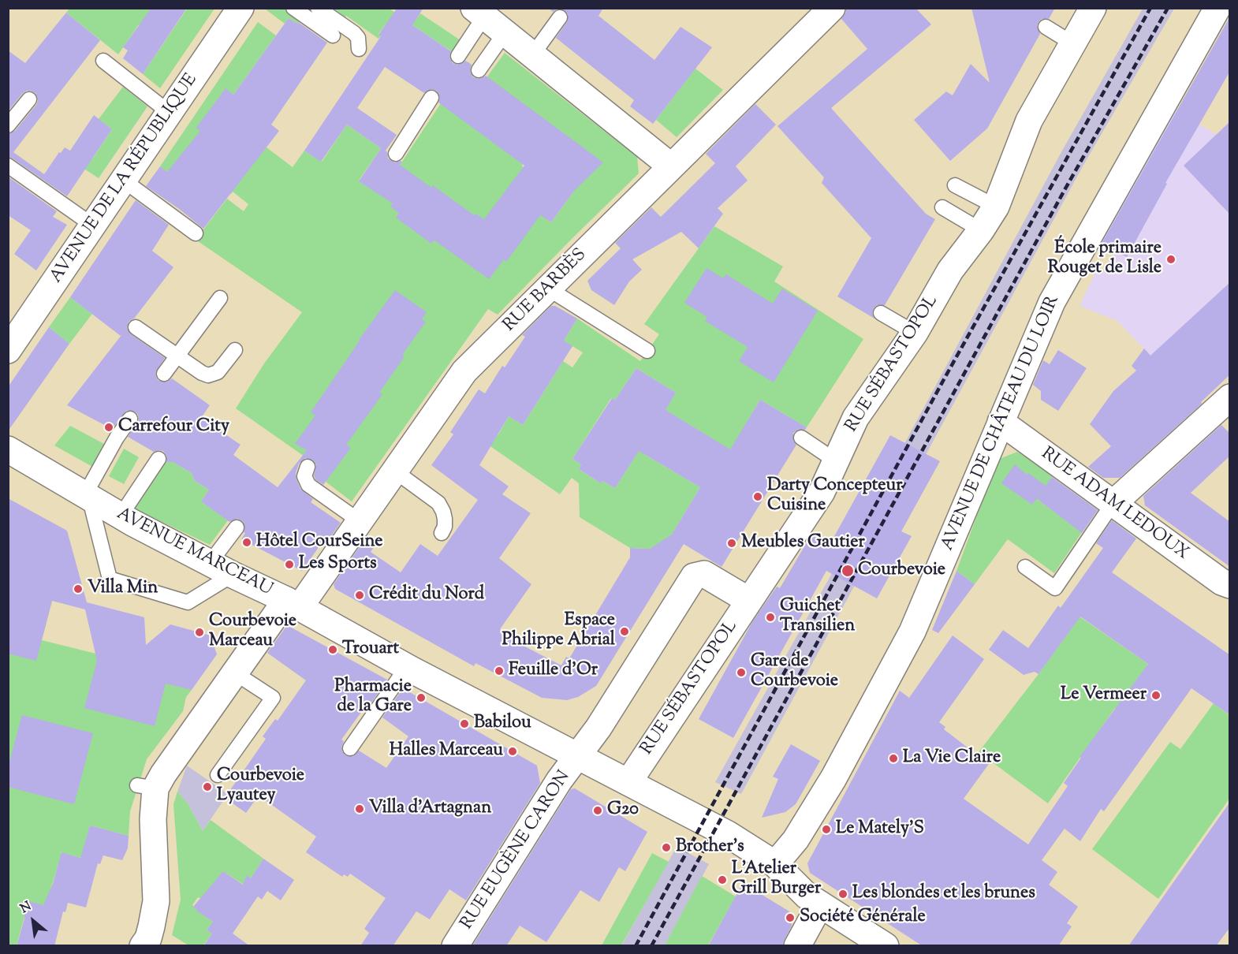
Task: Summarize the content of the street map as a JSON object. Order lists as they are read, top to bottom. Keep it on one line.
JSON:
{"streets":{"street":["AVENUE DE LA RÉPUBLIQUE","RUE BARBÈS","RUE SÉBASTOPOL","AVENUE DE CHÂTEAU DU LOIR","RUE ADAM LEDOUX","AVENUE MARCEAU","RUE EUGÈNE CARON"]},"crossings":[["RUE BARBÈS","AVENUE MARCEAU"],["RUE SÉBASTOPOL","AVENUE MARCEAU"],["RUE SÉBASTOPOL","RUE EUGÈNE CARON"],["AVENUE DE CHÂTEAU DU LOIR","RUE ADAM LEDOUX"],["AVENUE DE CHÂTEAU DU LOIR","AVENUE MARCEAU"],["AVENUE MARCEAU","RUE EUGÈNE CARON"]],"places":["École primaire Rouget de Lisle","Carrefour City","Darty Concepteur Cuisine","Hôtel CourSeine","Meubles Gautier","Les Sports","Courbevoie","Villa Min","Crédit du Nord","Guichet Transilien","Espace Philippe Abrial","Courbevoie Marceau","Trouart","Feuille d'Or","Gare de Courbevoie","Le Vermeer","Pharmacie de la Gare","Babilou","Halles Marceau","La Vie Claire","Courbevoie Lyautey","Villa d'Artagnan","G20","Le Mately'S","Brother's","L'Atelier Grill Burger","Les blondes et les brunes","Société Générale"],"north":"top left"}
